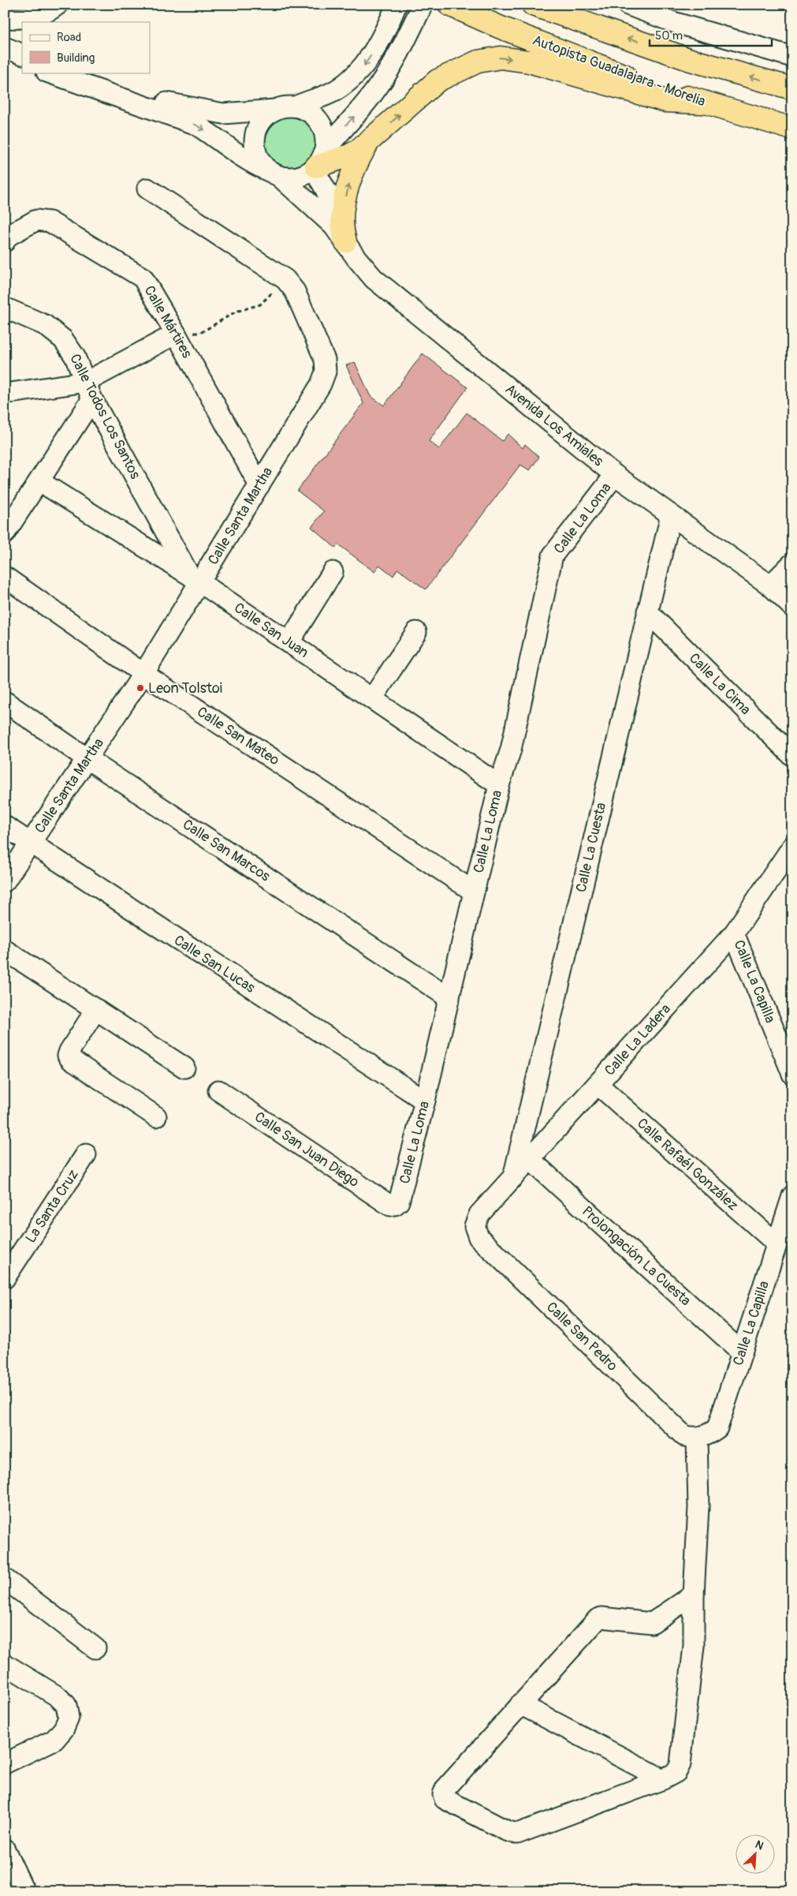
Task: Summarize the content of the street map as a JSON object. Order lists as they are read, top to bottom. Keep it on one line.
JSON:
{"streets":{"highway":["Autopista Guadalajara - Morelia"],"street":["Calle Mártires","Calle Todos Los Santos","Avenida Los Amiales","Calle Santa Martha","Calle La Loma","Calle San Juan","Calle La Cima","Calle San Mateo","Calle La Cuesta","Calle San Marcos","Calle San Lucas","Calle La Capilla","Calle La Ladera","Calle San Juan Diego","Calle Rafaél González","La Santa Cruz","Prolongación La Cuesta","Calle San Pedro"]},"crossings":[["Calle Mártires","Calle Santa Martha"],["Calle Todos Los Santos","Calle Santa Martha"],["Calle Todos Los Santos","Calle San Juan"],["Avenida Los Amiales","Calle La Loma"],["Avenida Los Amiales","Calle La Cuesta"],["Calle Santa Martha","Calle San Juan"],["Calle Santa Martha","Calle San Mateo"],["Calle Santa Martha","Calle San Marcos"],["Calle Santa Martha","Calle San Lucas"],["Calle La Loma","Calle San Juan"],["Calle La Loma","Calle San Mateo"],["Calle La Loma","Calle San Marcos"],["Calle La Loma","Calle San Lucas"],["Calle La Loma","Calle San Juan Diego"],["Calle La Cima","Calle La Cuesta"],["Calle La Cuesta","Calle La Ladera"],["Calle La Capilla","Calle La Ladera"],["Calle La Capilla","Calle Rafaél González"],["Calle La Capilla","Prolongación La Cuesta"],["Calle La Capilla","Calle San Pedro"],["Calle La Ladera","Calle Rafaél González"],["Calle La Ladera","Prolongación La Cuesta"],["Calle La Ladera","Calle San Pedro"]],"places":["Leon Tolstoi"],"legend":["Road","Building"],"scale_bar":"50 m","north":"top right"}
